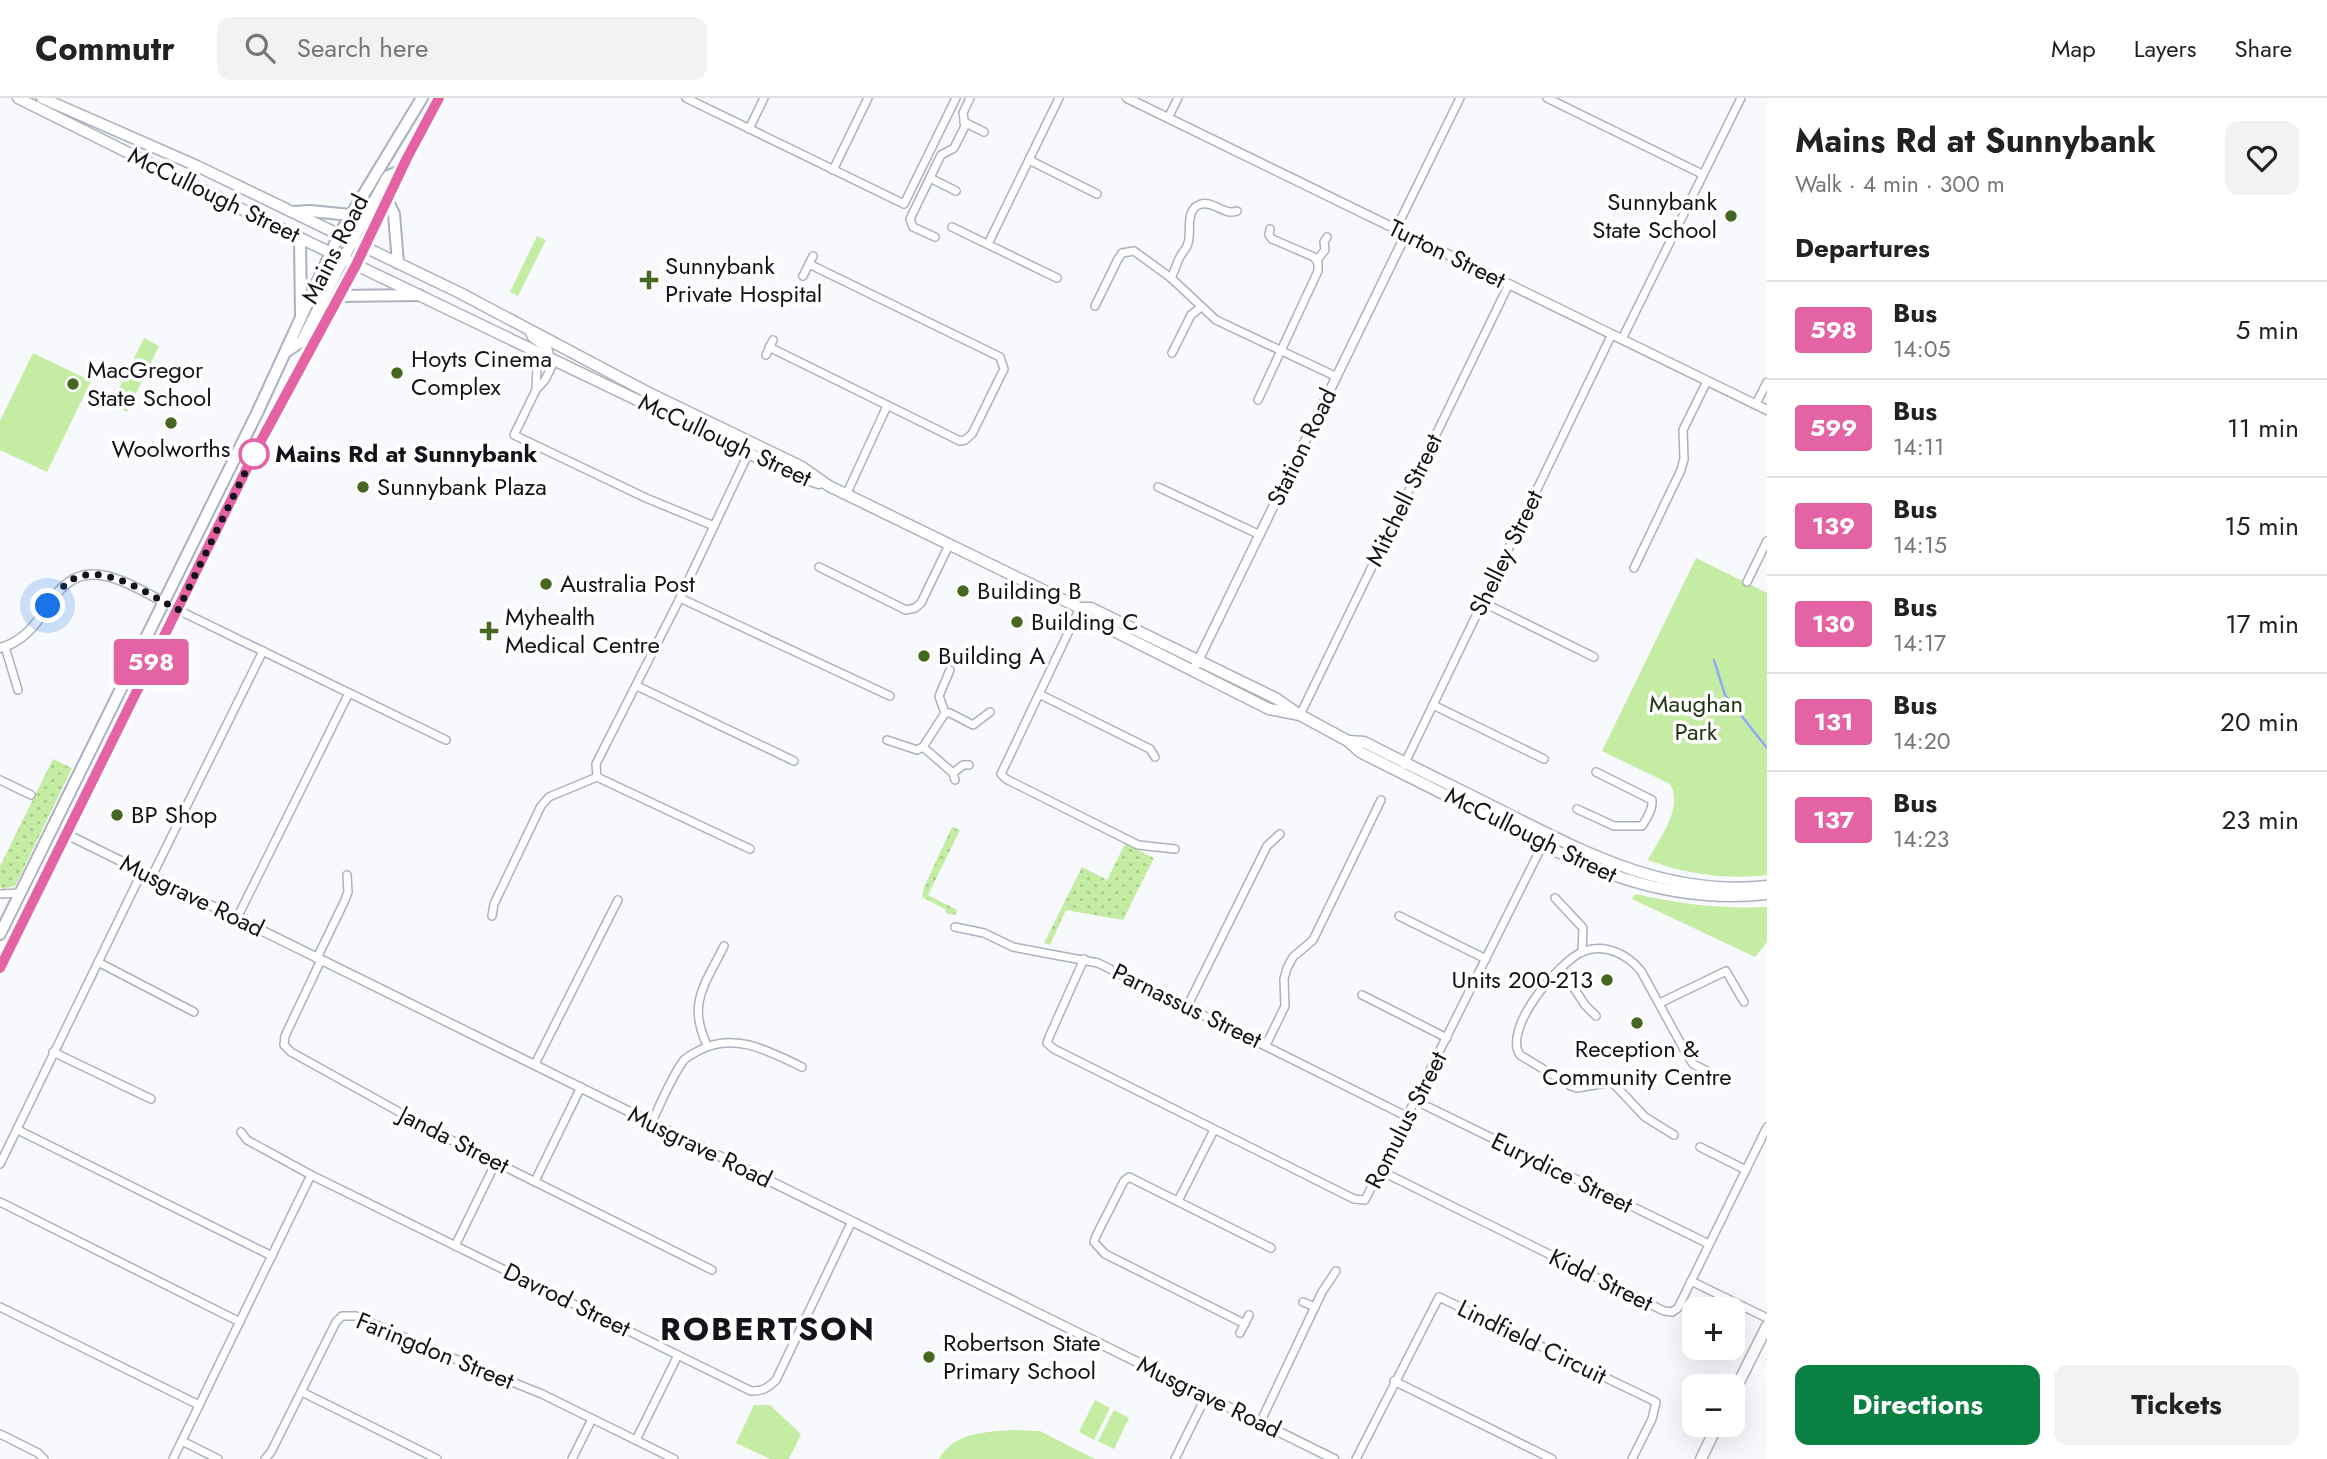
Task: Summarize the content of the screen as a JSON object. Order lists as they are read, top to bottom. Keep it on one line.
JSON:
{"streets":{"main road":["McCullough Street","Mains Road"],"street":["Turton Street","Station Road","Mitchell Street","Shelley Street","Musgrave Road","Parnassus Street","Romulus Street","Janda Street","Eurydice Street","Kidd Street","Davrod Street","Lindfield Circuit","Faringdon Street"]},"crossings":[["McCullough Street","Mains Road"],["McCullough Street","Station Road"],["McCullough Street","Mitchell Street"],["McCullough Street","Shelley Street"],["McCullough Street","Romulus Street"],["Mains Road","Musgrave Road"],["Turton Street","Station Road"],["Turton Street","Mitchell Street"],["Turton Street","Shelley Street"],["Musgrave Road","Janda Street"],["Musgrave Road","Davrod Street"],["Parnassus Street","Romulus Street"],["Romulus Street","Eurydice Street"],["Romulus Street","Kidd Street"],["Eurydice Street","Kidd Street"]],"districts":["ROBERTSON"],"parks":["Maughan Park"],"places":{"other":["Sunnybank State School","Hoyts Cinema Complex","MacGregor State School","Woolworths","Mains Rd at Sunnybank","Sunnybank Plaza","Australia Post","Building B","Building C","Building A","BP Shop","Units 200-213","Reception & Community Centre","Robertson State Primary School"],"health":["Sunnybank Private Hospital","Myhealth Medical Centre"]},"lines":["bus line 598"],"page":{"header":"Commutr","search":"Search here","nav":["Map","Layers","Share"],"on_map":"598","heading":[["Mains Rd at Sunnybank","Walk · 4 min · 300 m"],"Departures"],"list":[{"mark":"598","name":"Bus","note":"14:05","value":"5 min"},{"mark":"599","name":"Bus","note":"14:11","value":"11 min"},{"mark":"139","name":"Bus","note":"14:15","value":"15 min"},{"mark":"130","name":"Bus","note":"14:17","value":"17 min"},{"mark":"131","name":"Bus","note":"14:20","value":"20 min"},{"mark":"137","name":"Bus","note":"14:23","value":"23 min"}],"map_buttons":["+","−"],"buttons":["Directions","Tickets"]}}
